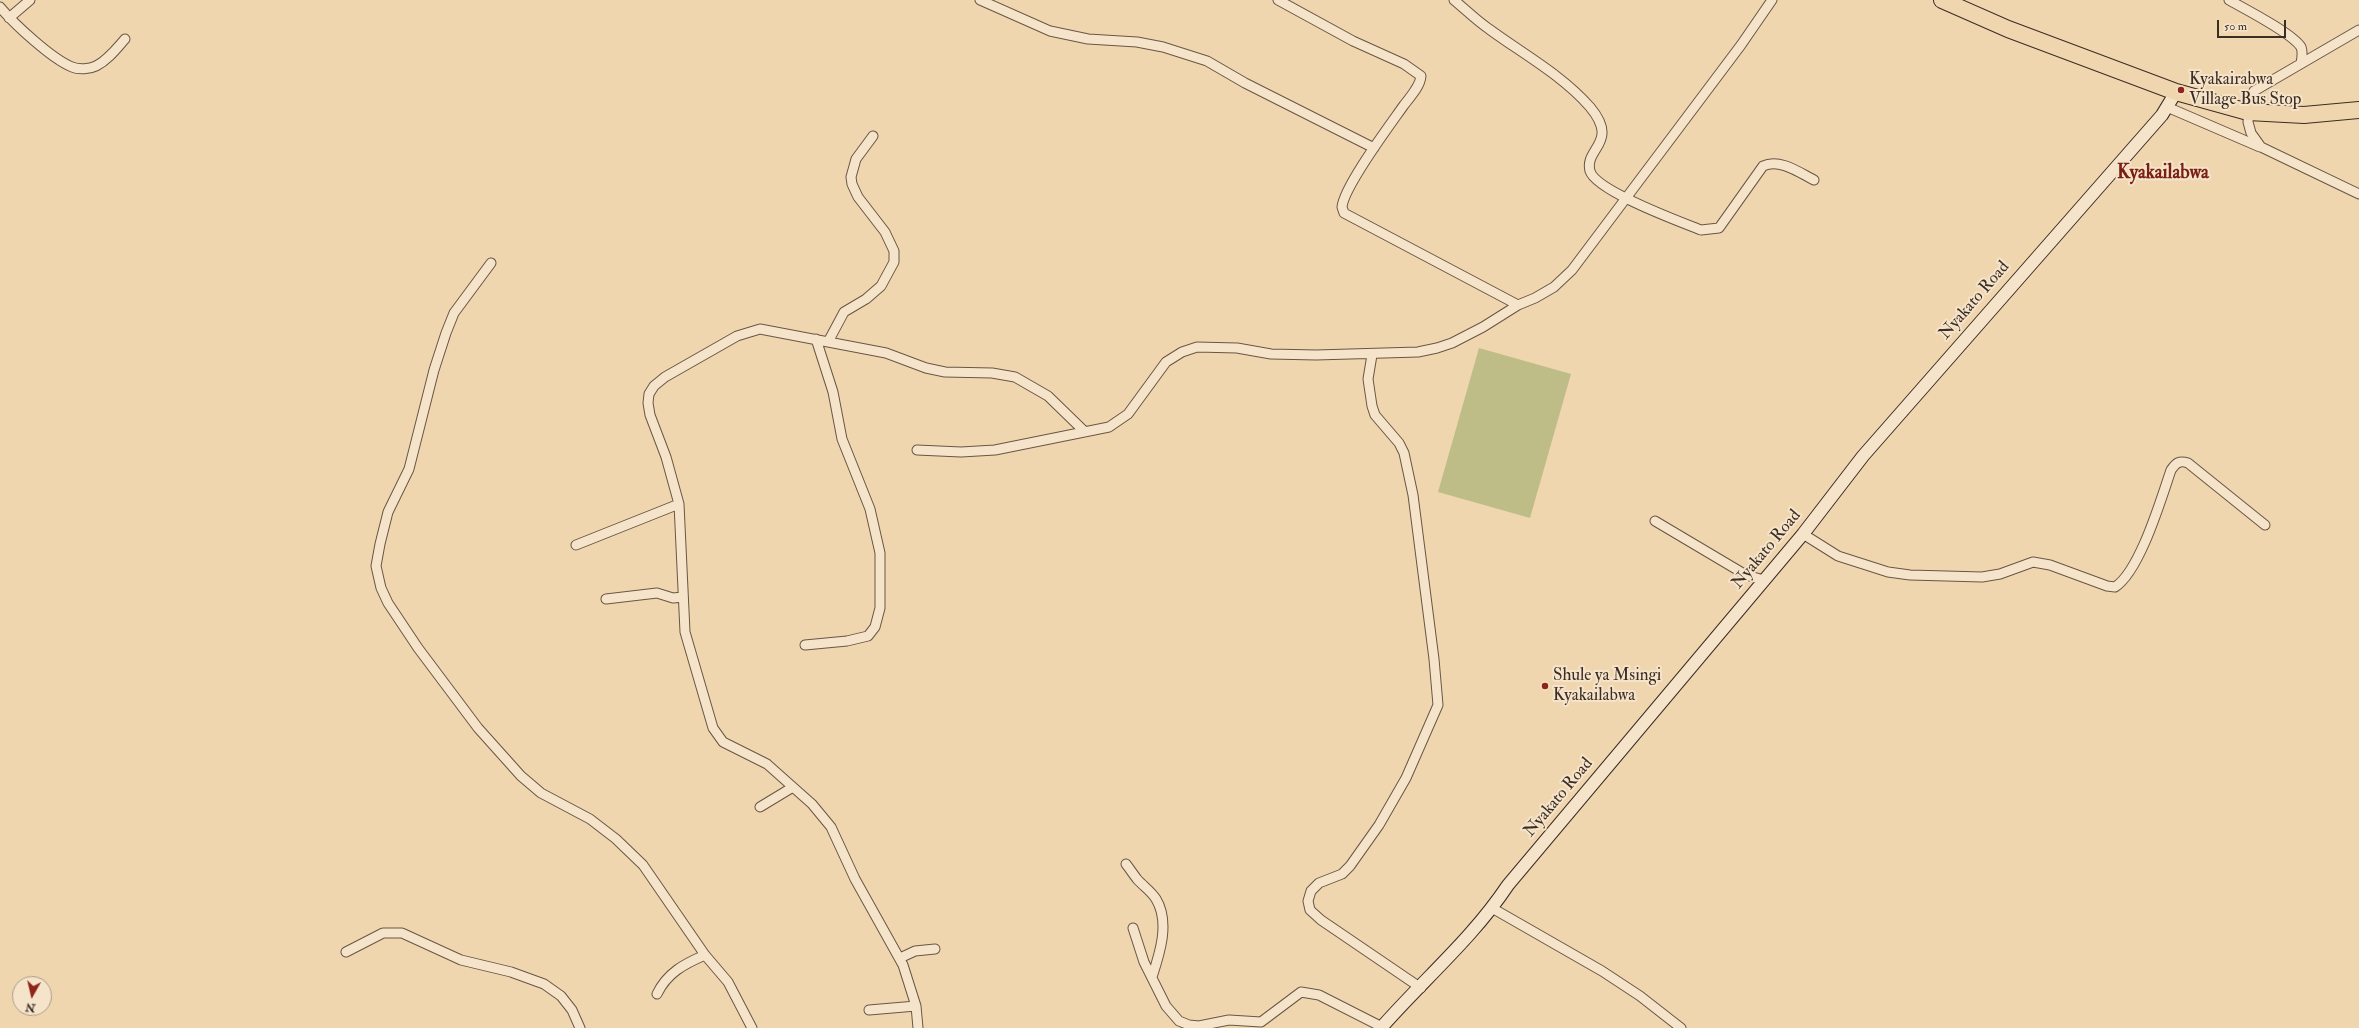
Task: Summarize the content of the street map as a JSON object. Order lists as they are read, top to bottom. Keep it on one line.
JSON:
{"streets":{"street":["Nyakato Road"]},"districts":["Kyakailabwa"],"places":["Kyakairabwa Village Bus Stop","Shule ya Msingi Kyakailabwa"],"scale_bar":"50 m","north":"bottom"}
